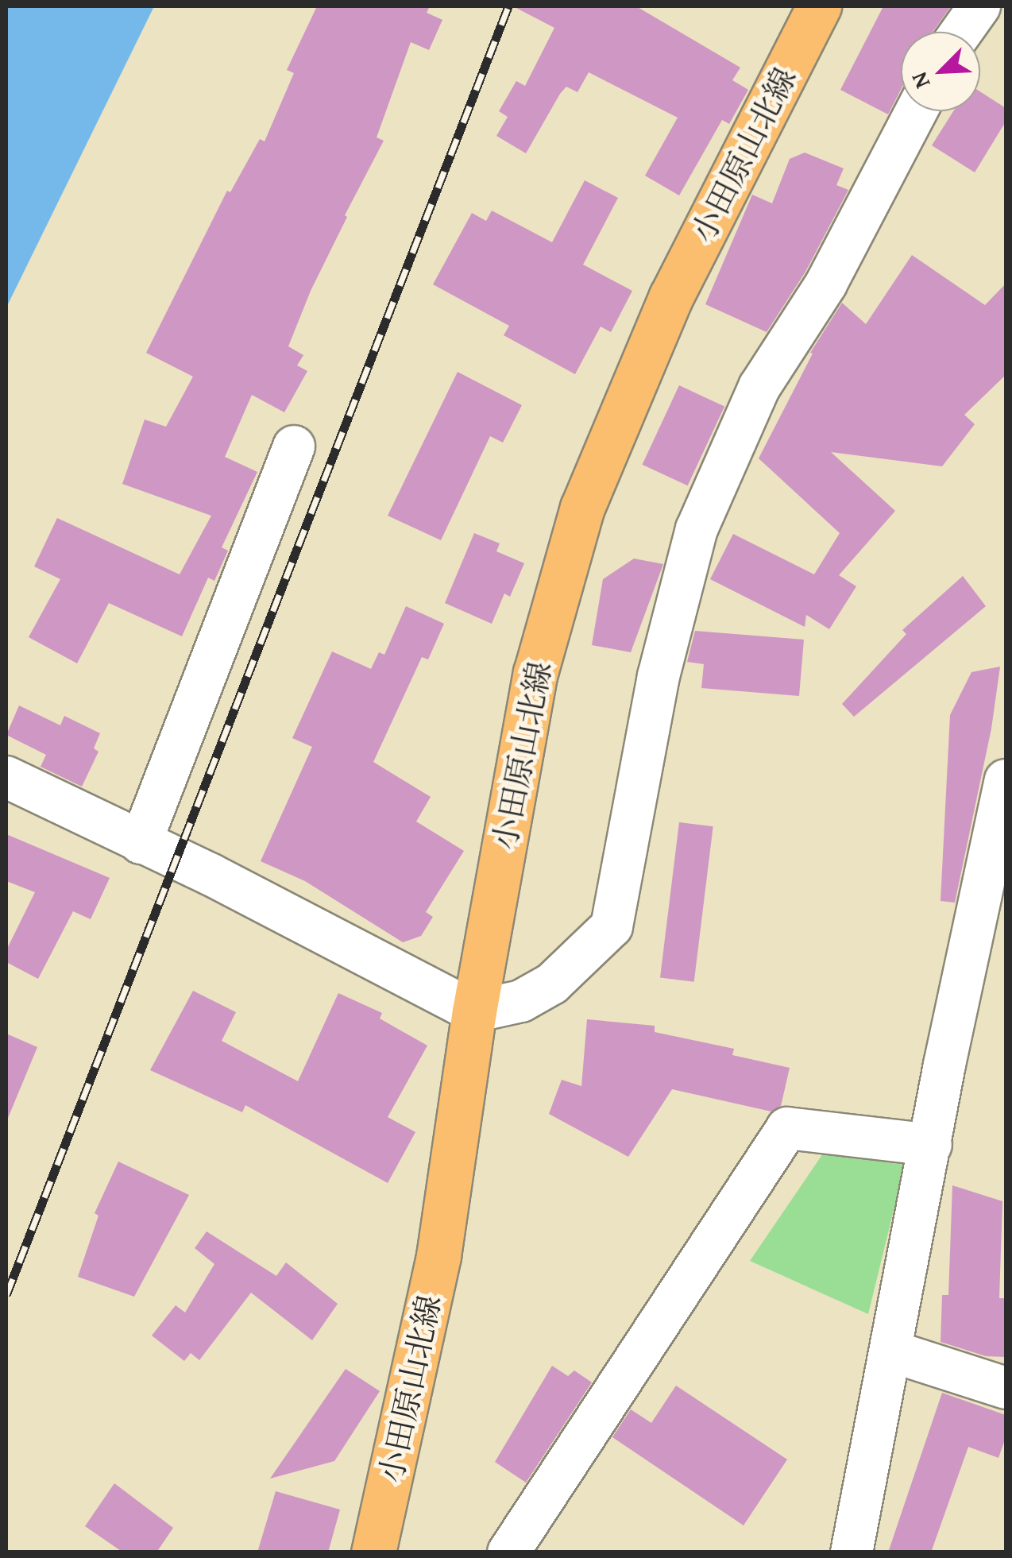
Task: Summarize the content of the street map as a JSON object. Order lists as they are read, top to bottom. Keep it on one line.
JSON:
{"streets":{"main road":["小田原山北線"]},"north":"bottom left"}
